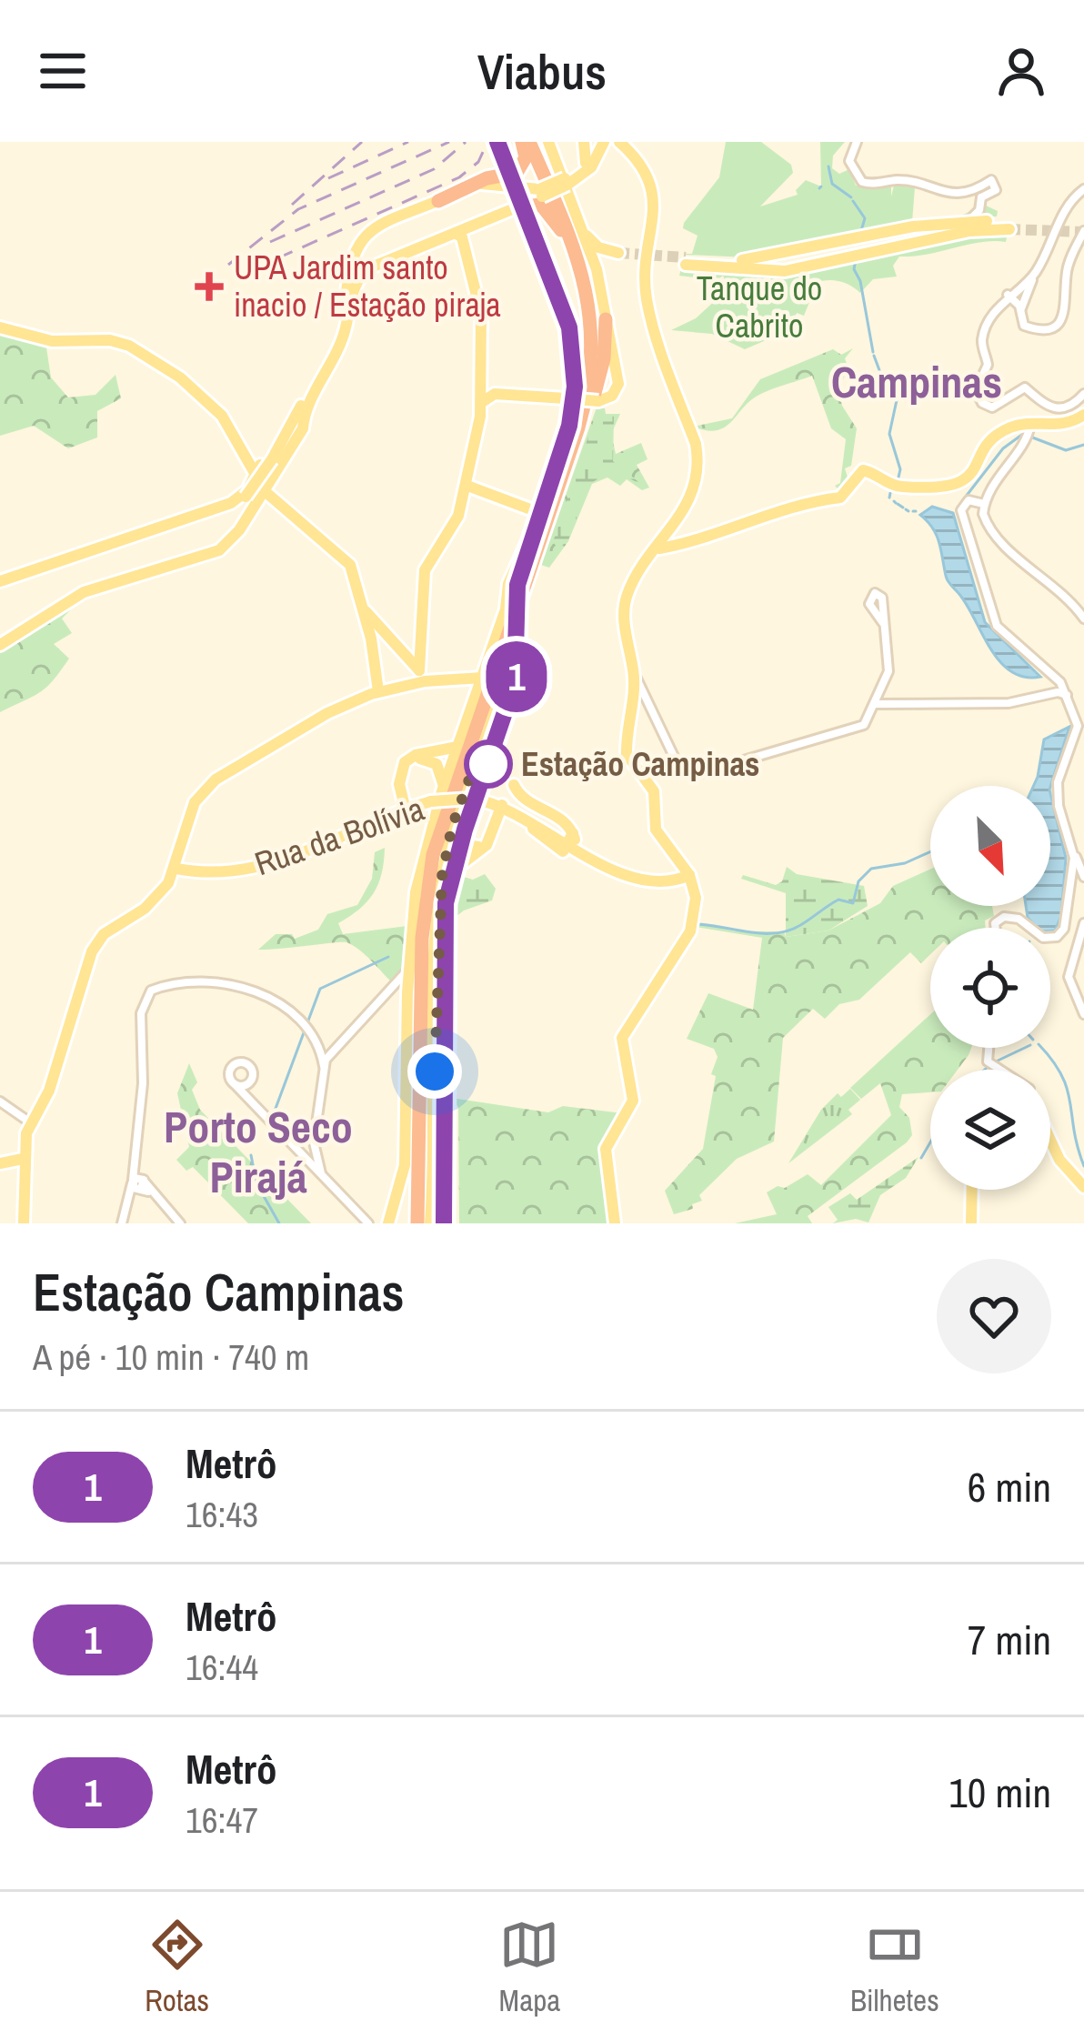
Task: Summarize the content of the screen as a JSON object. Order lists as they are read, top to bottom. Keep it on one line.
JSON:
{"streets":{"main road":["Rua da Bolívia"]},"districts":["Campinas","Porto Seco Pirajá"],"parks":["Tanque do Cabrito"],"places":{"health":["UPA Jardim santo inacio / Estação piraja"],"other":["Estação Campinas"]},"lines":["metro line 1"],"north":"bottom right","page":{"header":"Viabus","on_map":"1","heading":["Estação Campinas","A pé · 10 min · 740 m"],"list":[{"mark":"1","name":"Metrô","note":"16:43","value":"6 min"},{"mark":"1","name":"Metrô","note":"16:44","value":"7 min"},{"mark":"1","name":"Metrô","note":"16:47","value":"10 min"}],"tabs":["Rotas","Mapa","Bilhetes"]}}
